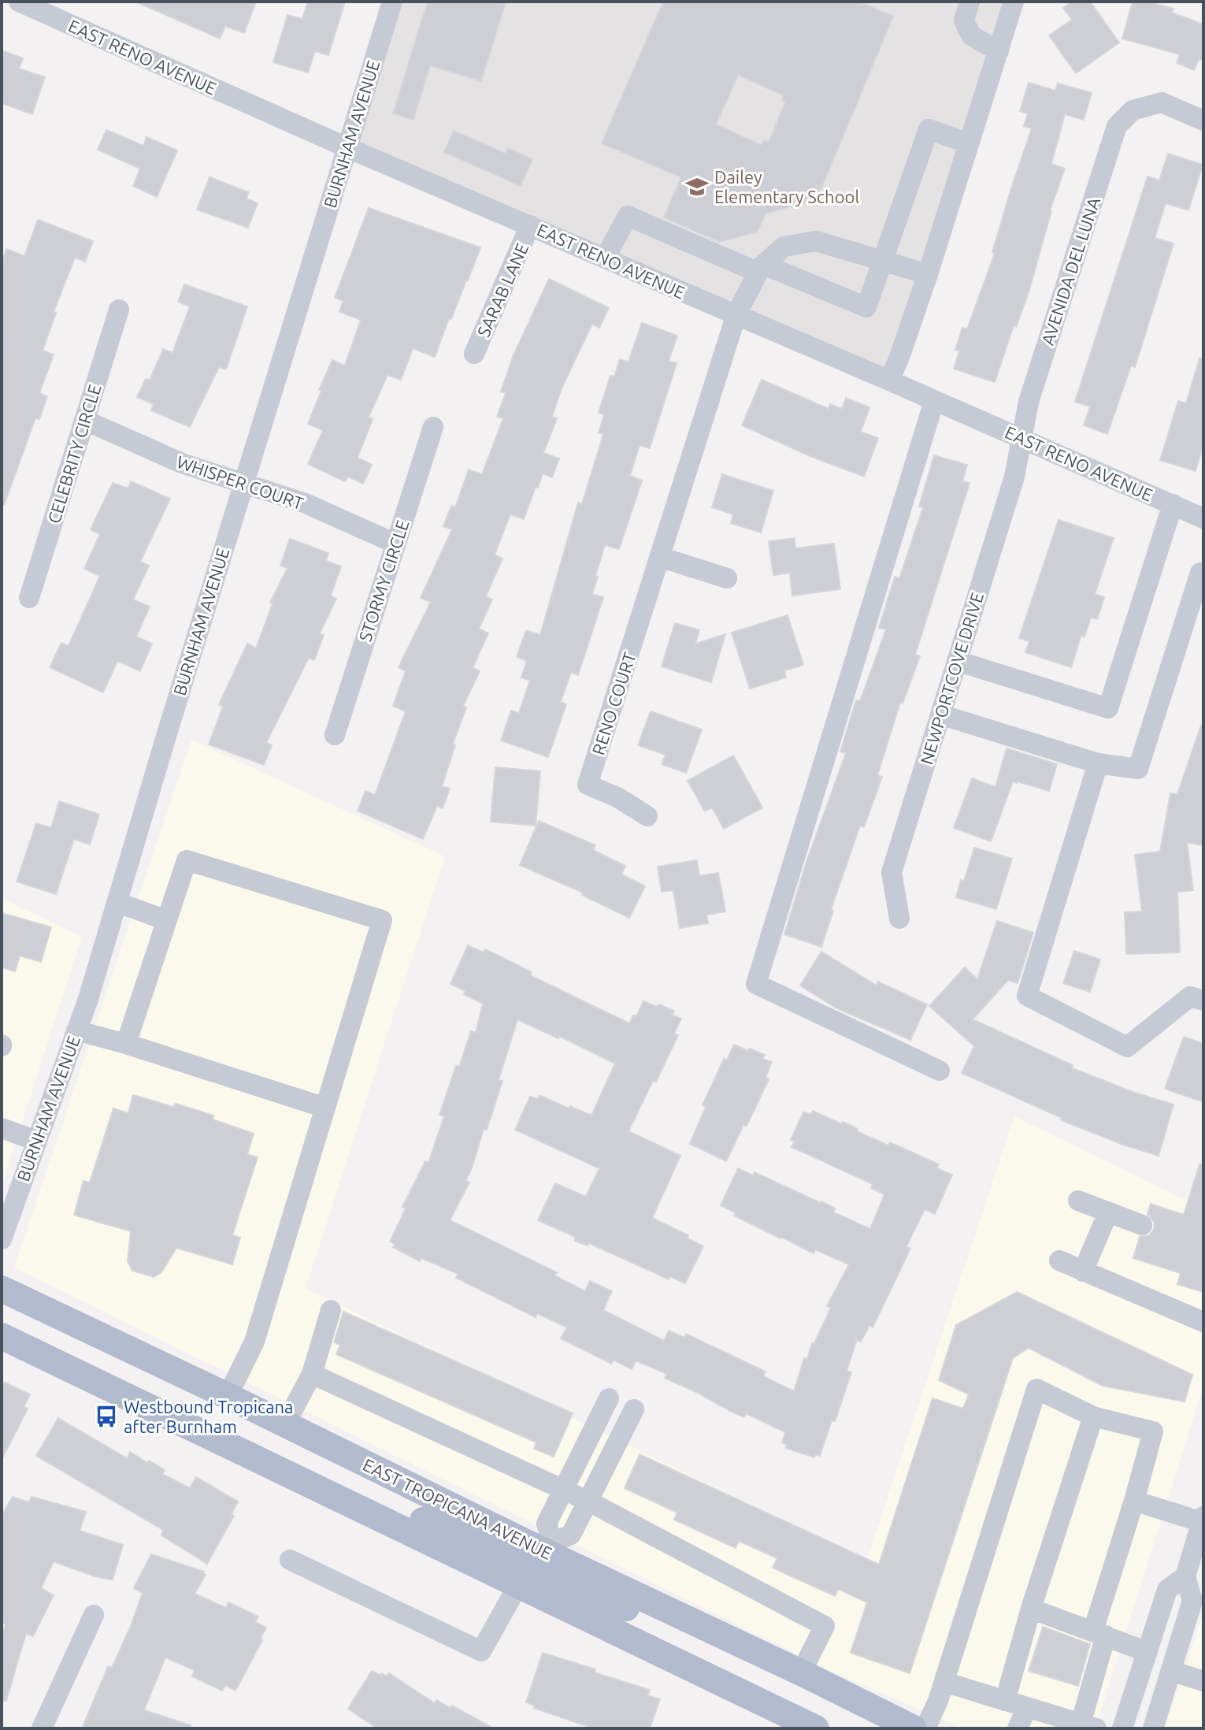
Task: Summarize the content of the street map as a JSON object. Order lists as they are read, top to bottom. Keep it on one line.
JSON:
{"streets":{"main road":["EAST TROPICANA AVENUE"],"street":["EAST RENO AVENUE","BURNHAM AVENUE","AVENIDA DEL LUNA","SARAB LANE","CELEBRITY CIRCLE","WHISPER COURT","STORMY CIRCLE","NEWPORTCOVE DRIVE","RENO COURT"]},"crossings":[["EAST RENO AVENUE","BURNHAM AVENUE"],["EAST RENO AVENUE","AVENIDA DEL LUNA"],["EAST RENO AVENUE","SARAB LANE"],["EAST RENO AVENUE","NEWPORTCOVE DRIVE"],["EAST RENO AVENUE","RENO COURT"],["BURNHAM AVENUE","WHISPER COURT"],["AVENIDA DEL LUNA","NEWPORTCOVE DRIVE"],["CELEBRITY CIRCLE","WHISPER COURT"],["WHISPER COURT","STORMY CIRCLE"]],"places":{"school or university":["Dailey Elementary School"],"bus stop":["Westbound Tropicana after Burnham"]}}
